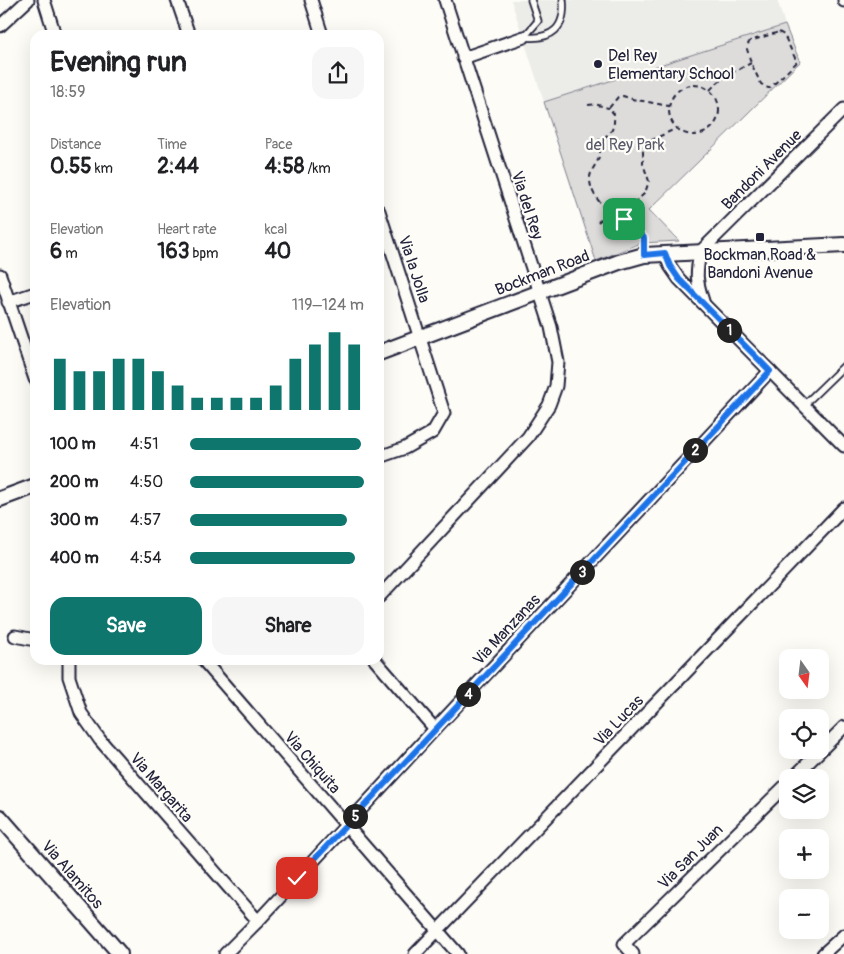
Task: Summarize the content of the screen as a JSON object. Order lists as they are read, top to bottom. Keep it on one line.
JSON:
{"streets":{"street":["Bandoni Avenue","Via del Rey","Via la Jolla","Bockman Road","Via Manzanas","Via Lucas","Via Chiquita","Via Margarita","Via San Juan","Via Alamitos"]},"crossings":[["Bandoni Avenue","Bockman Road"],["Via del Rey","Bockman Road"],["Via la Jolla","Bockman Road"],["Via Manzanas","Via Chiquita"],["Via Manzanas","Via Margarita"],["Via Lucas","Via Chiquita"]],"parks":["del Rey Park"],"places":{"other":["Del Rey Elementary School"],"transit":["Bockman Road & Bandoni Avenue"]},"north":"bottom","page":{"heading":["Evening run","18:59"],"stats":[["Distance","0.55 km"],["Time","2:44"],["Pace","4:58 /km"],["Elevation","6 m"],["Heart rate","163 bpm"],["kcal","40"]],"chart":["Elevation","119–124 m"],"pins":["1","2","3","4","5"],"list":[{"name":"100 m","note":"4:51"},{"name":"200 m","note":"4:50"},{"name":"300 m","note":"4:57"},{"name":"400 m","note":"4:54"}],"buttons":["Save","Share"],"map_buttons":["+","−"]}}
